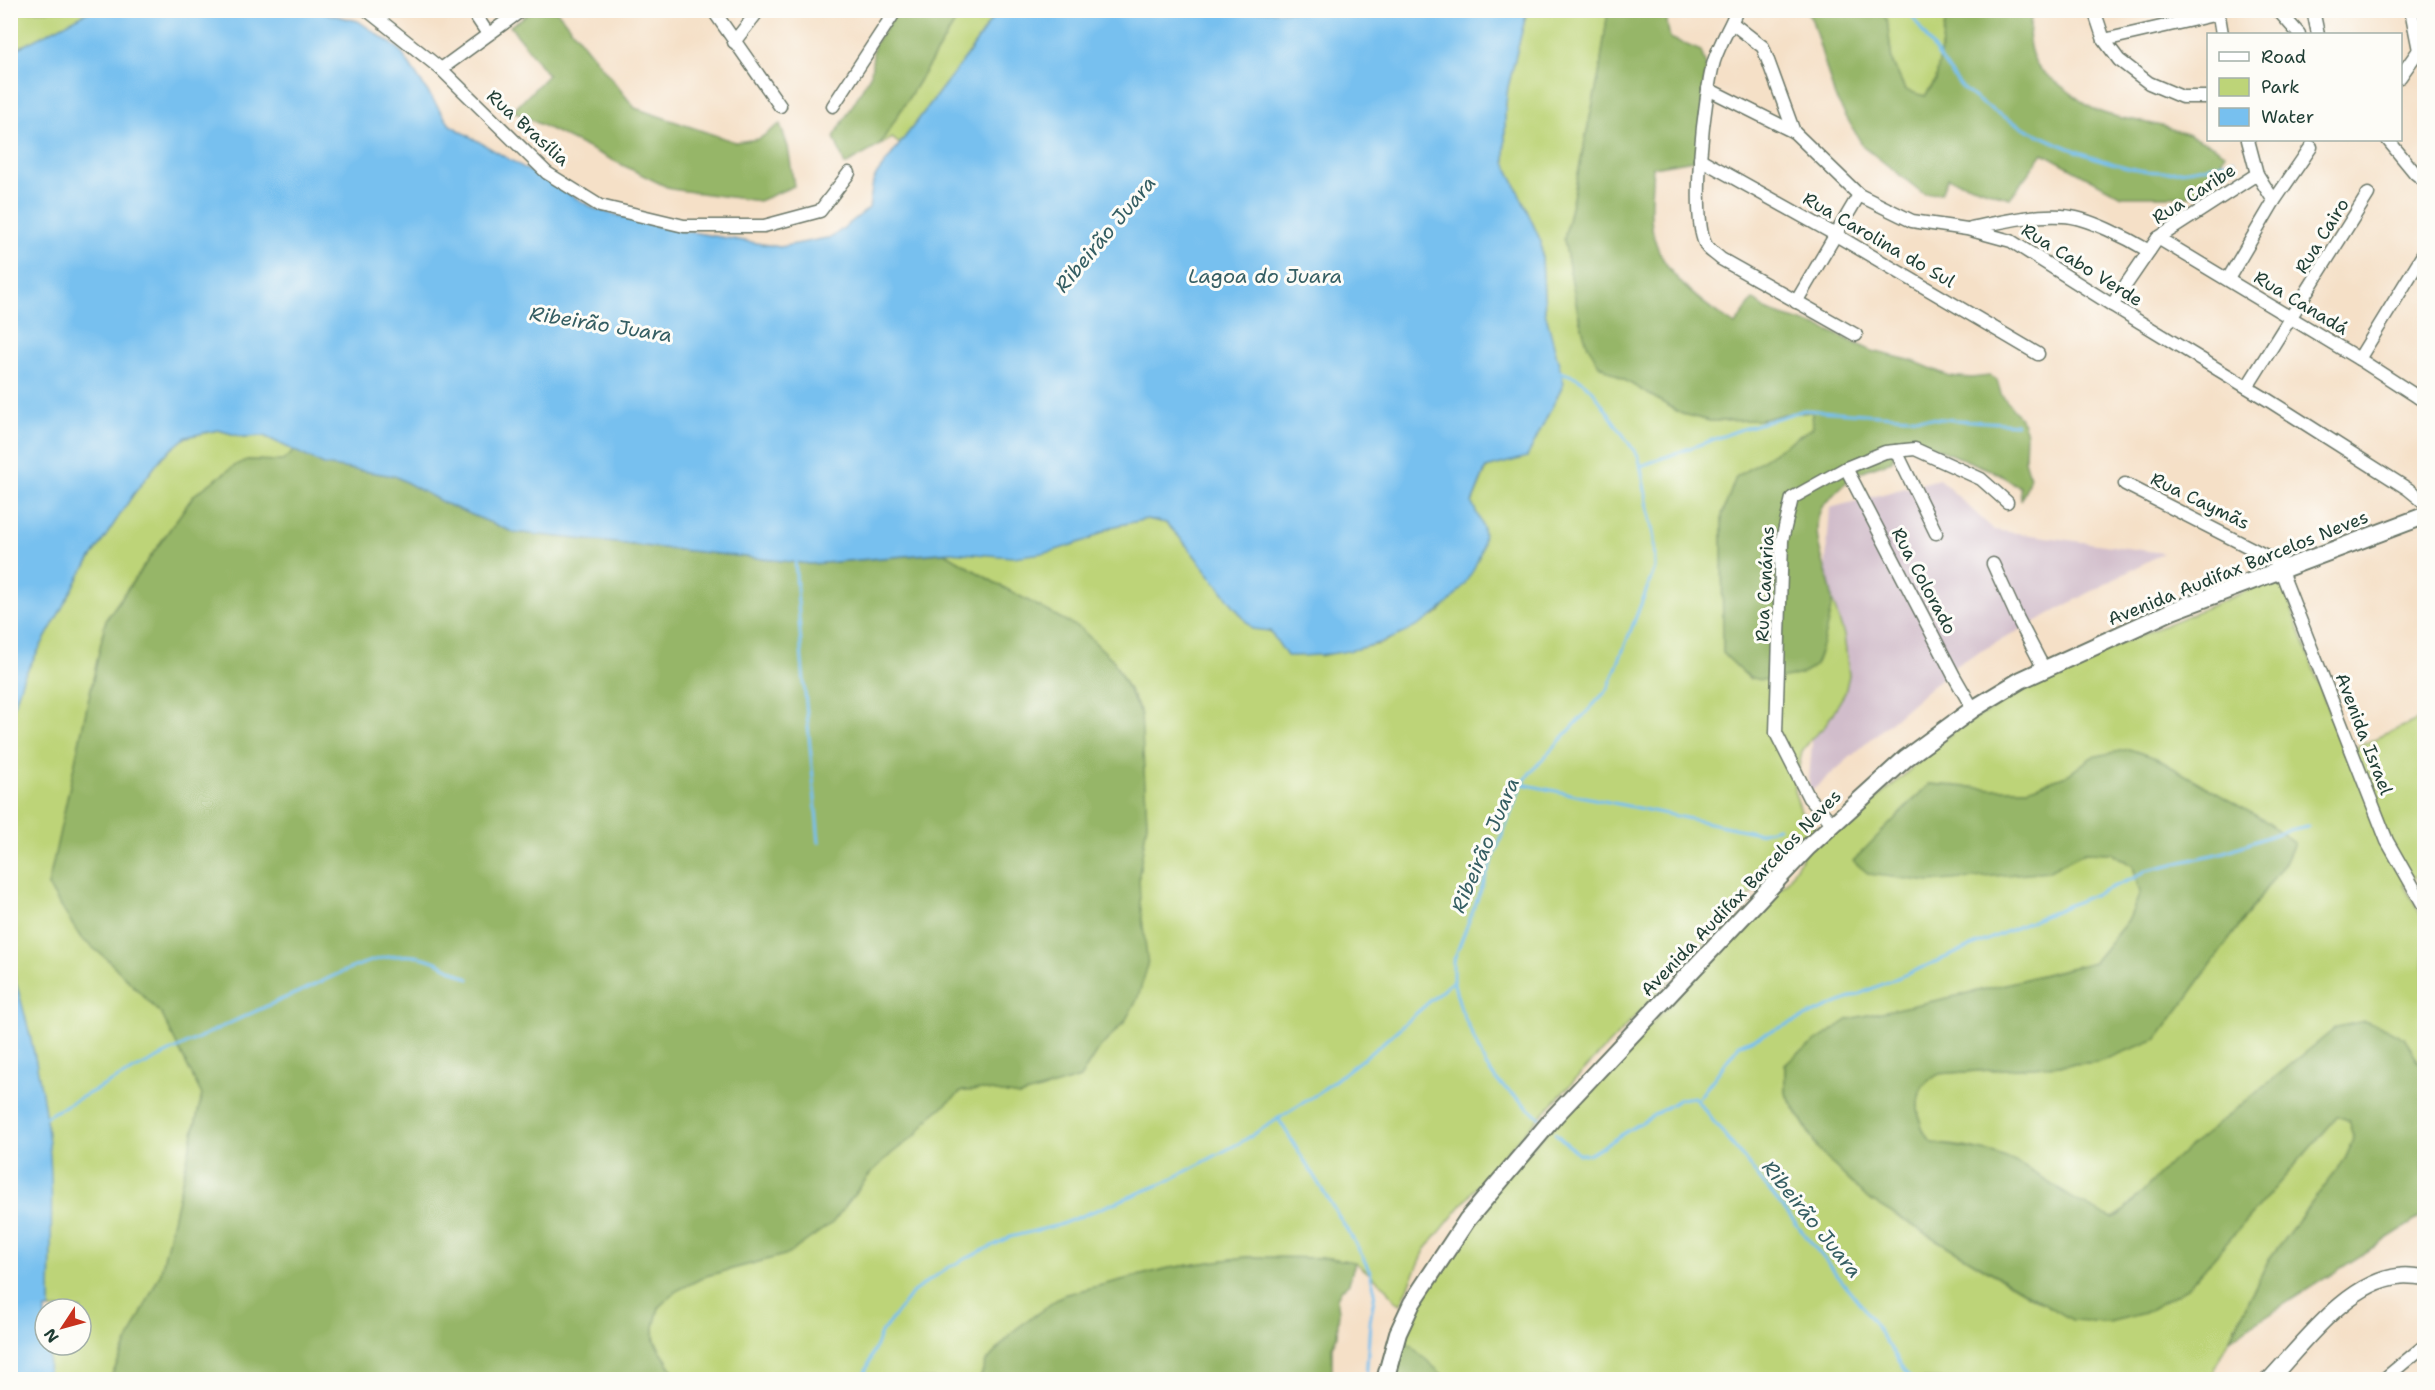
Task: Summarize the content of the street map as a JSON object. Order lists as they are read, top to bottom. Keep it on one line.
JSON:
{"streets":{"main road":["Avenida Audifax Barcelos Neves"],"street":["Rua Brasília","Rua Caribe","Rua Cairo","Rua Carolina do Sul","Rua Cabo Verde","Rua Canadá","Rua Caymãs","Rua Colorado","Rua Canárias","Avenida Israel"]},"crossings":[["Rua Caribe","Rua Cabo Verde"],["Rua Caribe","Rua Canadá"],["Rua Cairo","Rua Cabo Verde"],["Rua Cairo","Rua Canadá"],["Rua Caymãs","Avenida Audifax Barcelos Neves"],["Rua Caymãs","Avenida Israel"],["Avenida Audifax Barcelos Neves","Rua Colorado"],["Avenida Audifax Barcelos Neves","Rua Canárias"],["Avenida Audifax Barcelos Neves","Avenida Israel"],["Rua Colorado","Rua Canárias"]],"water":["Ribeirão Juara","Lagoa do Juara"],"legend":["Road","Park","Water"],"north":"bottom left"}
